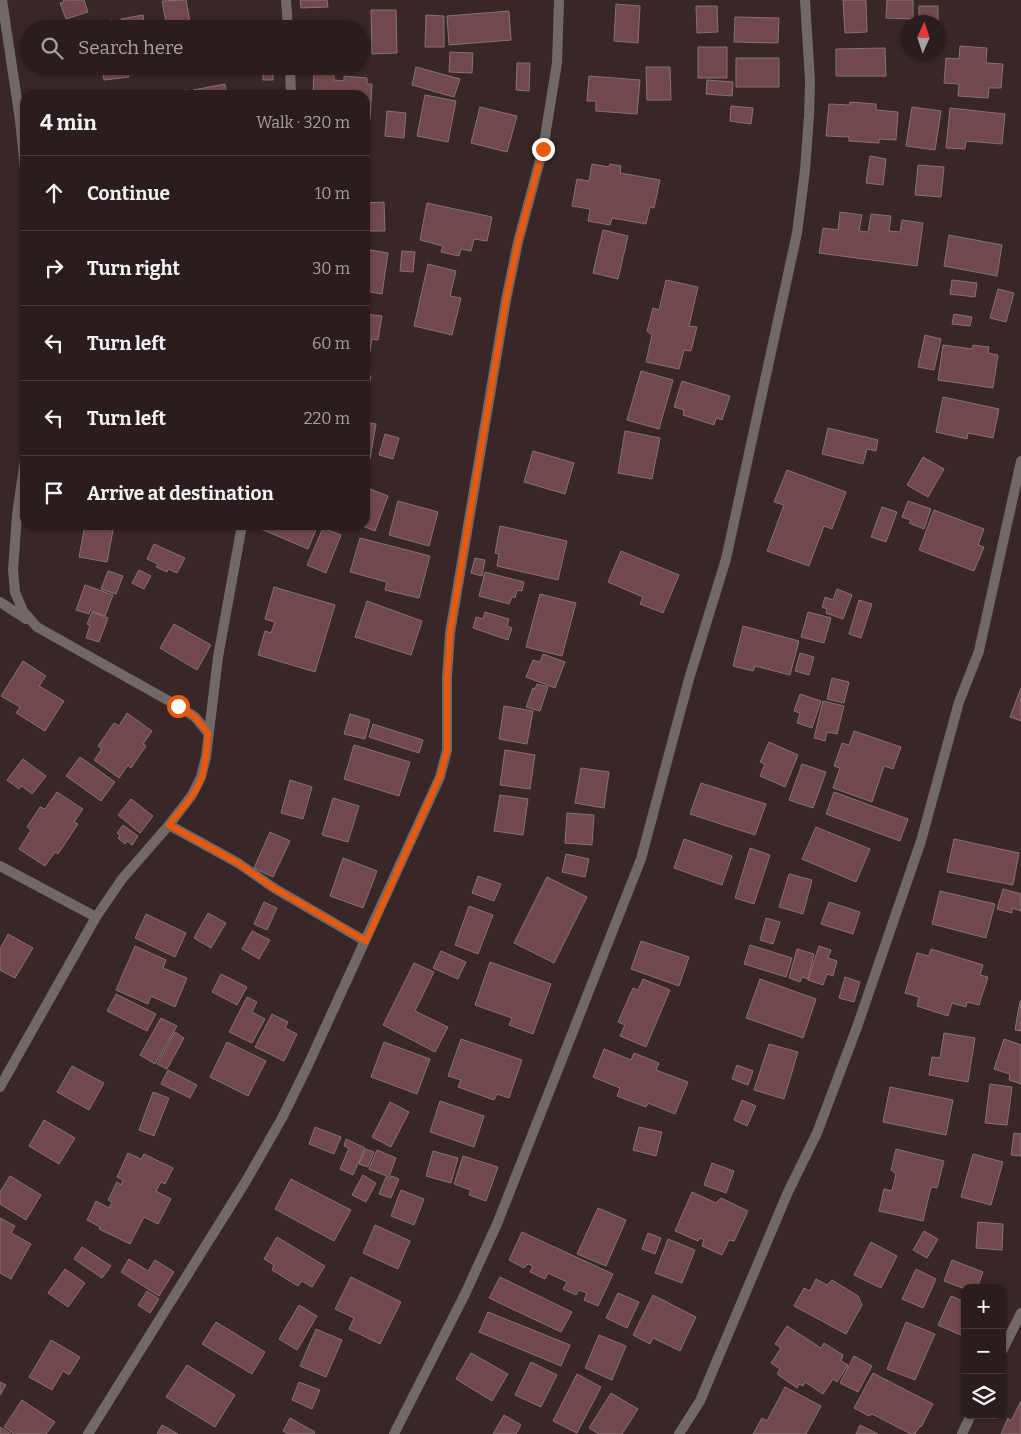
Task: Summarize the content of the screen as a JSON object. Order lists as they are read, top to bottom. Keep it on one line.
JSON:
{"north":"top","page":{"search":"Search here","heading":["4 min","Walk · 320 m"],"list":[["Continue","10 m"],["Turn right","30 m"],["Turn left","60 m"],["Turn left","220 m"],"Arrive at destination"],"map_buttons":["+","−"]}}
